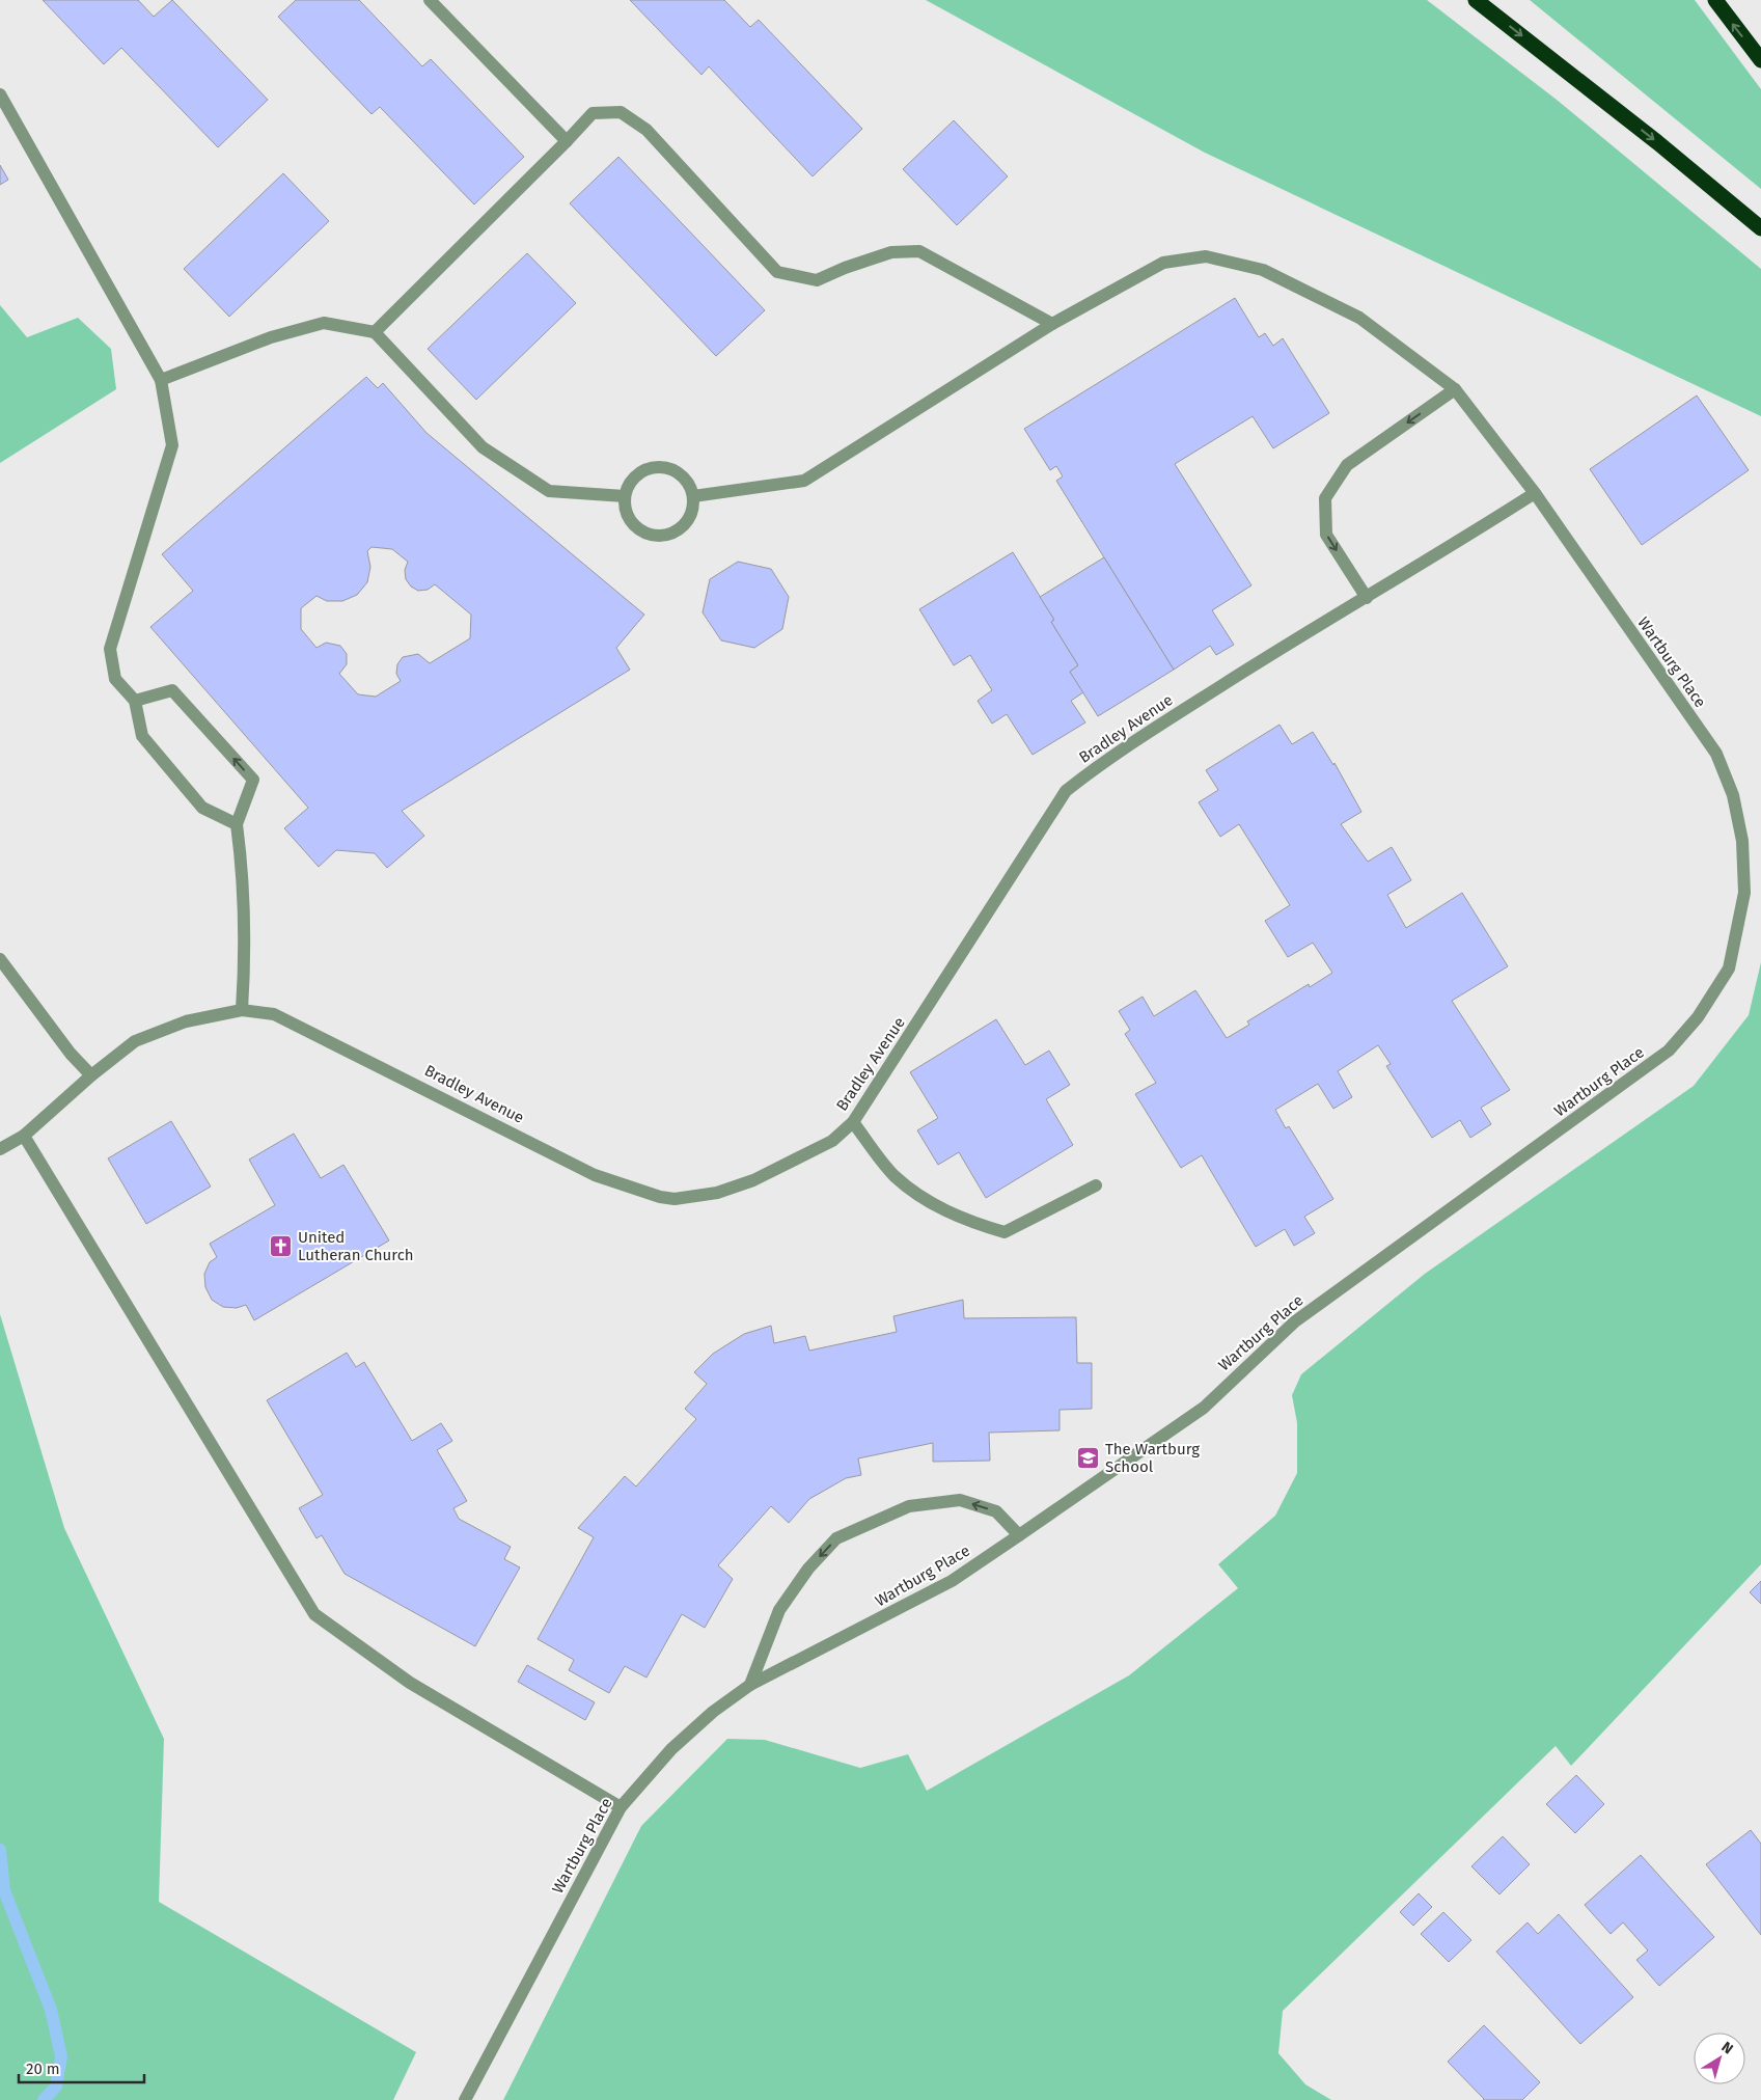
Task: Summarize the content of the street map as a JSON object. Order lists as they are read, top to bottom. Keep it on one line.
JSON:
{"streets":{"lane":["Wartburg Place","Bradley Avenue"]},"crossings":[["Wartburg Place","Bradley Avenue"]],"places":{"church":["United Lutheran Church"],"school or university":["The Wartburg School"]},"scale_bar":"20 m","north":"top right"}
